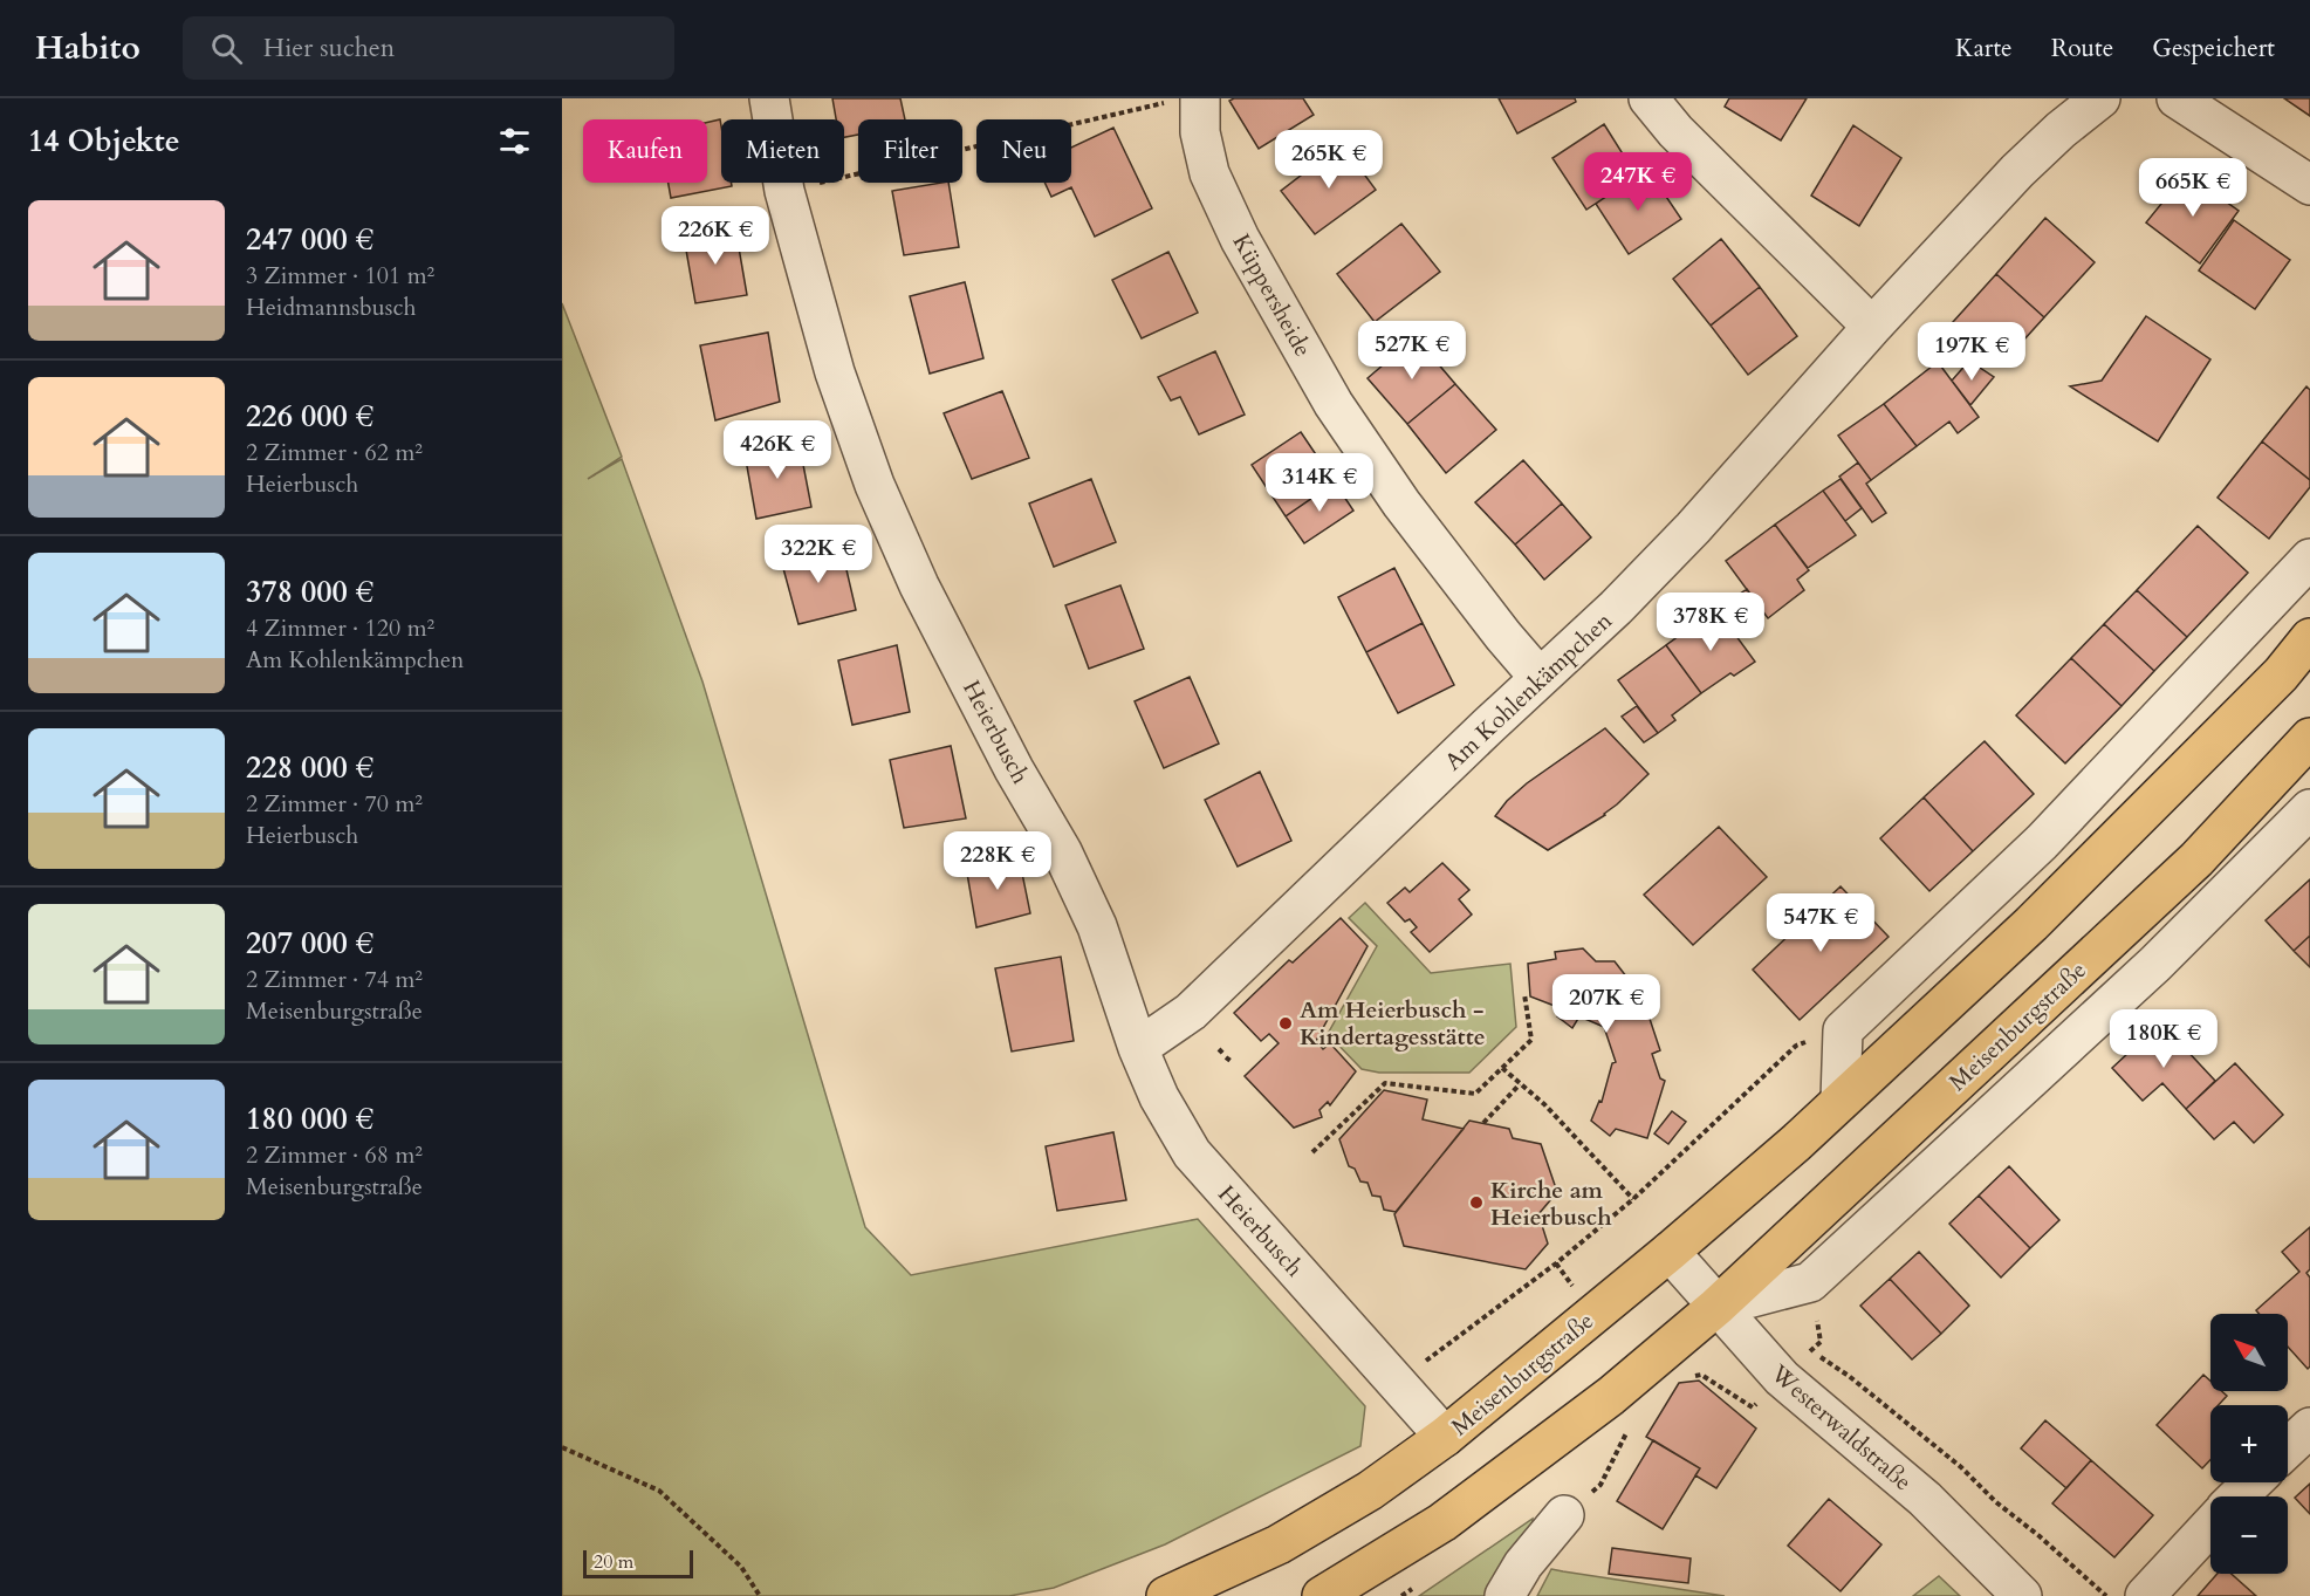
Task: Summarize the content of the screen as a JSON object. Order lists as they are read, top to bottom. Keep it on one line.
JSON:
{"streets":{"main road":["Meisenburgstraße"],"street":["Küppersheide","Am Kohlenkämpchen","Heierbusch","Westerwaldstraße"]},"crossings":[["Küppersheide","Am Kohlenkämpchen"],["Am Kohlenkämpchen","Heierbusch"],["Heierbusch","Meisenburgstraße"],["Meisenburgstraße","Westerwaldstraße"]],"places":["Am Heierbusch - Kindertagesstätte","Kirche am Heierbusch"],"scale_bar":"20 m","north":"top left","page":{"header":"Habito","search":"Hier suchen","nav":["Karte","Route","Gespeichert"],"heading":"14 Objekte","chip":["Kaufen","Mieten","Filter","Neu"],"price":["265K €","247K €","665K €","226K €","527K €","197K €","426K €","314K €","322K €","378K €","228K €","547K €","207K €","180K €"],"list":[{"name":"247 000 €","note":"3 Zimmer · 101 m² · Heidmannsbusch"},{"name":"226 000 €","note":"2 Zimmer · 62 m² · Heierbusch"},{"name":"378 000 €","note":"4 Zimmer · 120 m² · Am Kohlenkämpchen"},{"name":"228 000 €","note":"2 Zimmer · 70 m² · Heierbusch"},{"name":"207 000 €","note":"2 Zimmer · 74 m² · Meisenburgstraße"},{"name":"180 000 €","note":"2 Zimmer · 68 m² · Meisenburgstraße"}],"map_buttons":["+","−"],"scale":"20 m"}}
